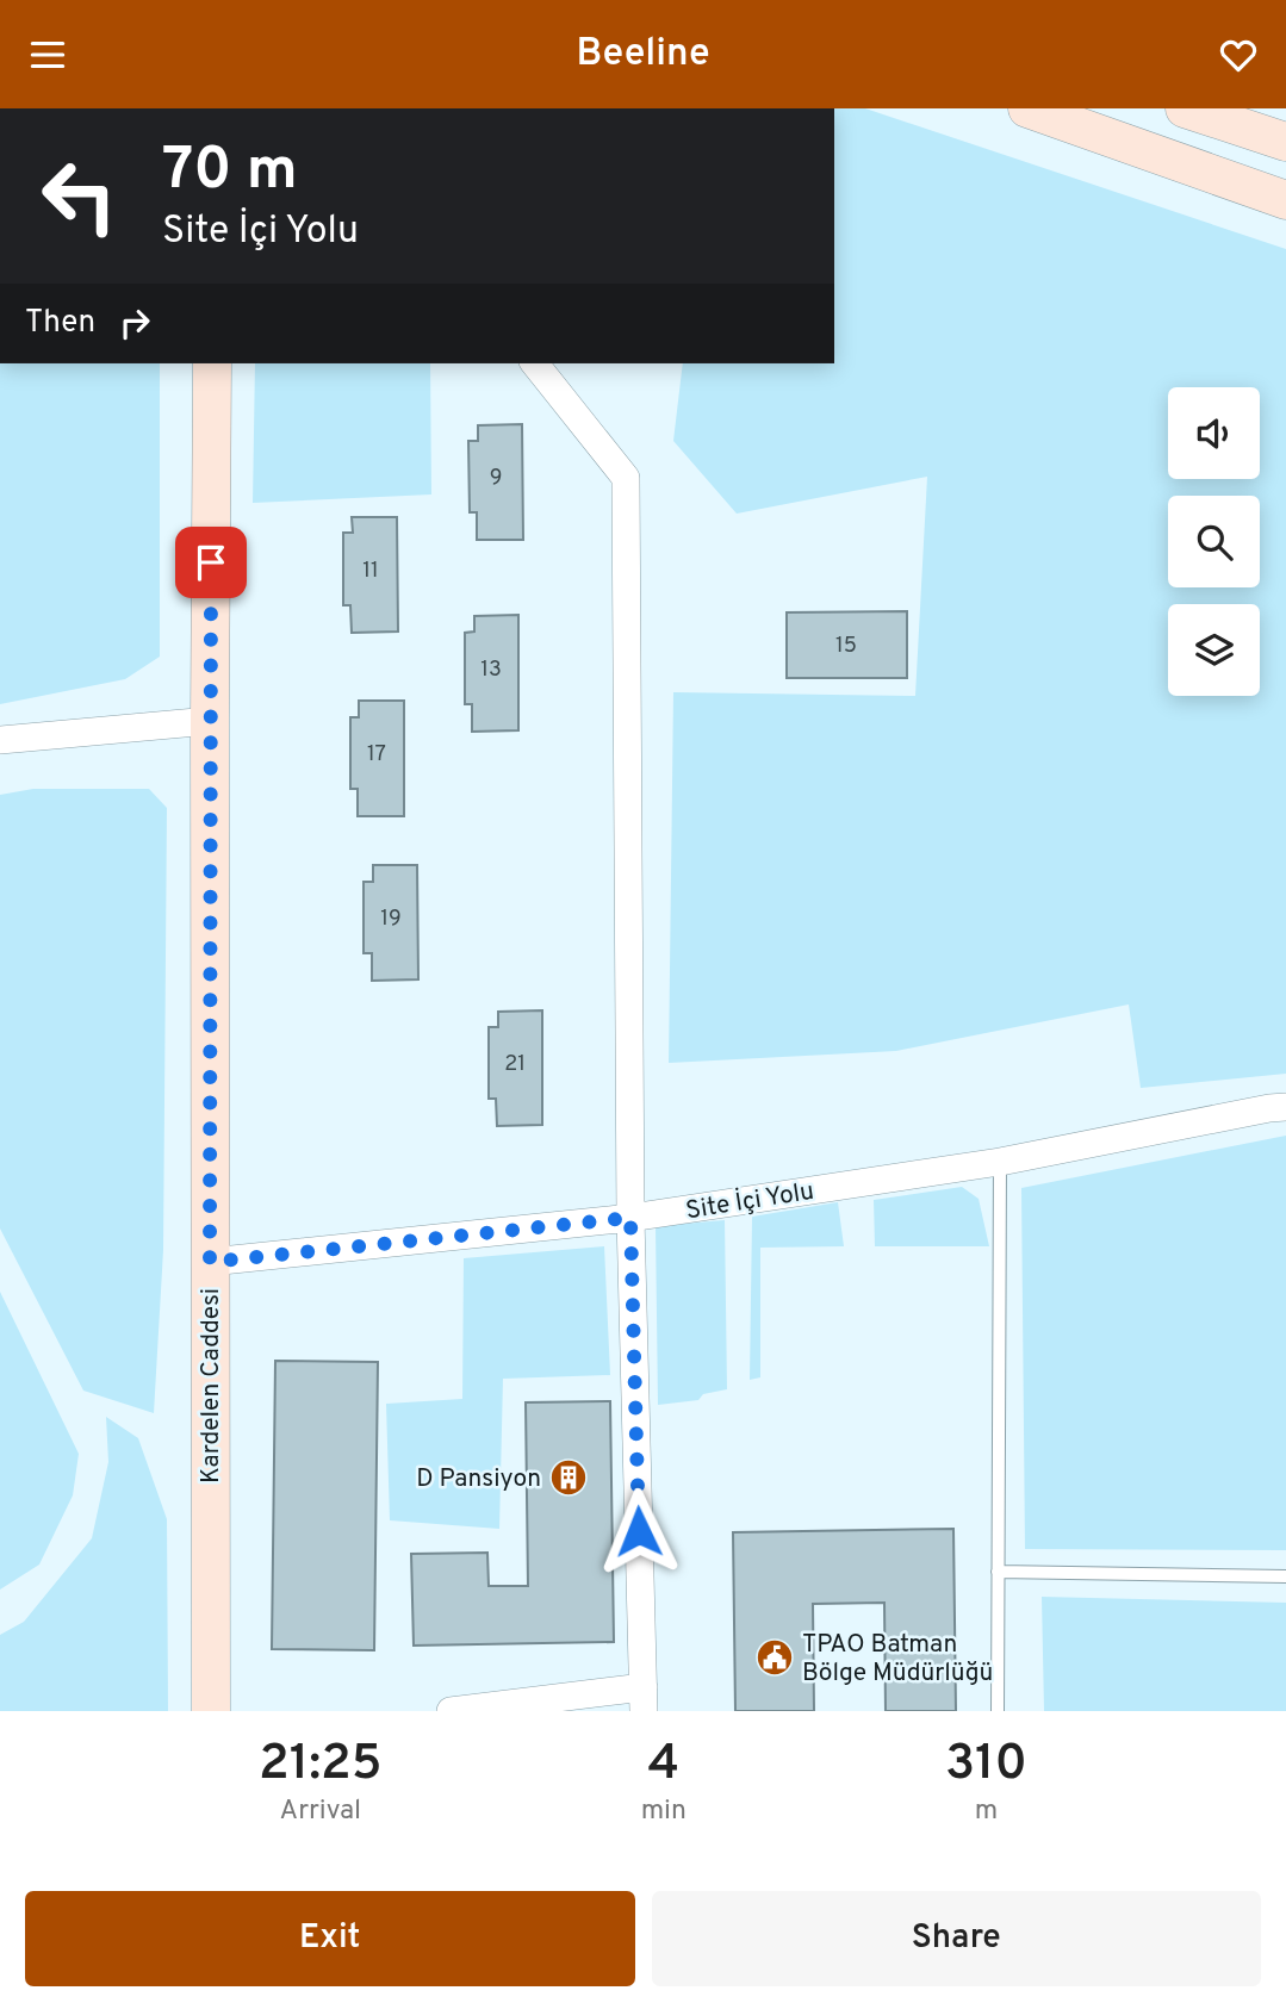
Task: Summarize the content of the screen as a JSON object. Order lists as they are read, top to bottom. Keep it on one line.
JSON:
{"streets":{"street":["Site İçi Yolu","Kardelen Caddesi"]},"crossings":[["Site İçi Yolu","Kardelen Caddesi"]],"places":{"building":["D Pansiyon"],"public building":["TPAO Batman Bölge Müdürlüğü"]},"house_numbers":["9","11","15","13","17","19","21"],"page":{"header":"Beeline","turn":["70 m","Site İçi Yolu"],"then":"Then","eta":["21:25","Arrival","4","min","310","m"],"buttons":["Exit","Share"]}}
